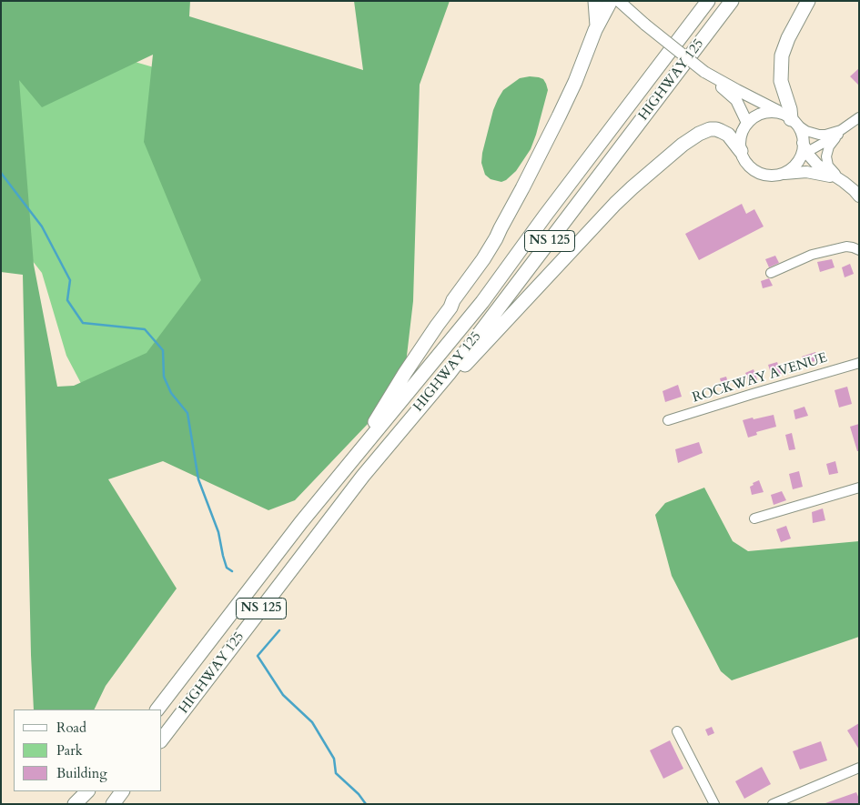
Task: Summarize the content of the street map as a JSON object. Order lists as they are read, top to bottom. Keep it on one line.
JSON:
{"streets":{"highway":["HIGHWAY 125","NS 125"],"street":["ROCKWAY AVENUE"]},"legend":["Road","Park","Building"]}
